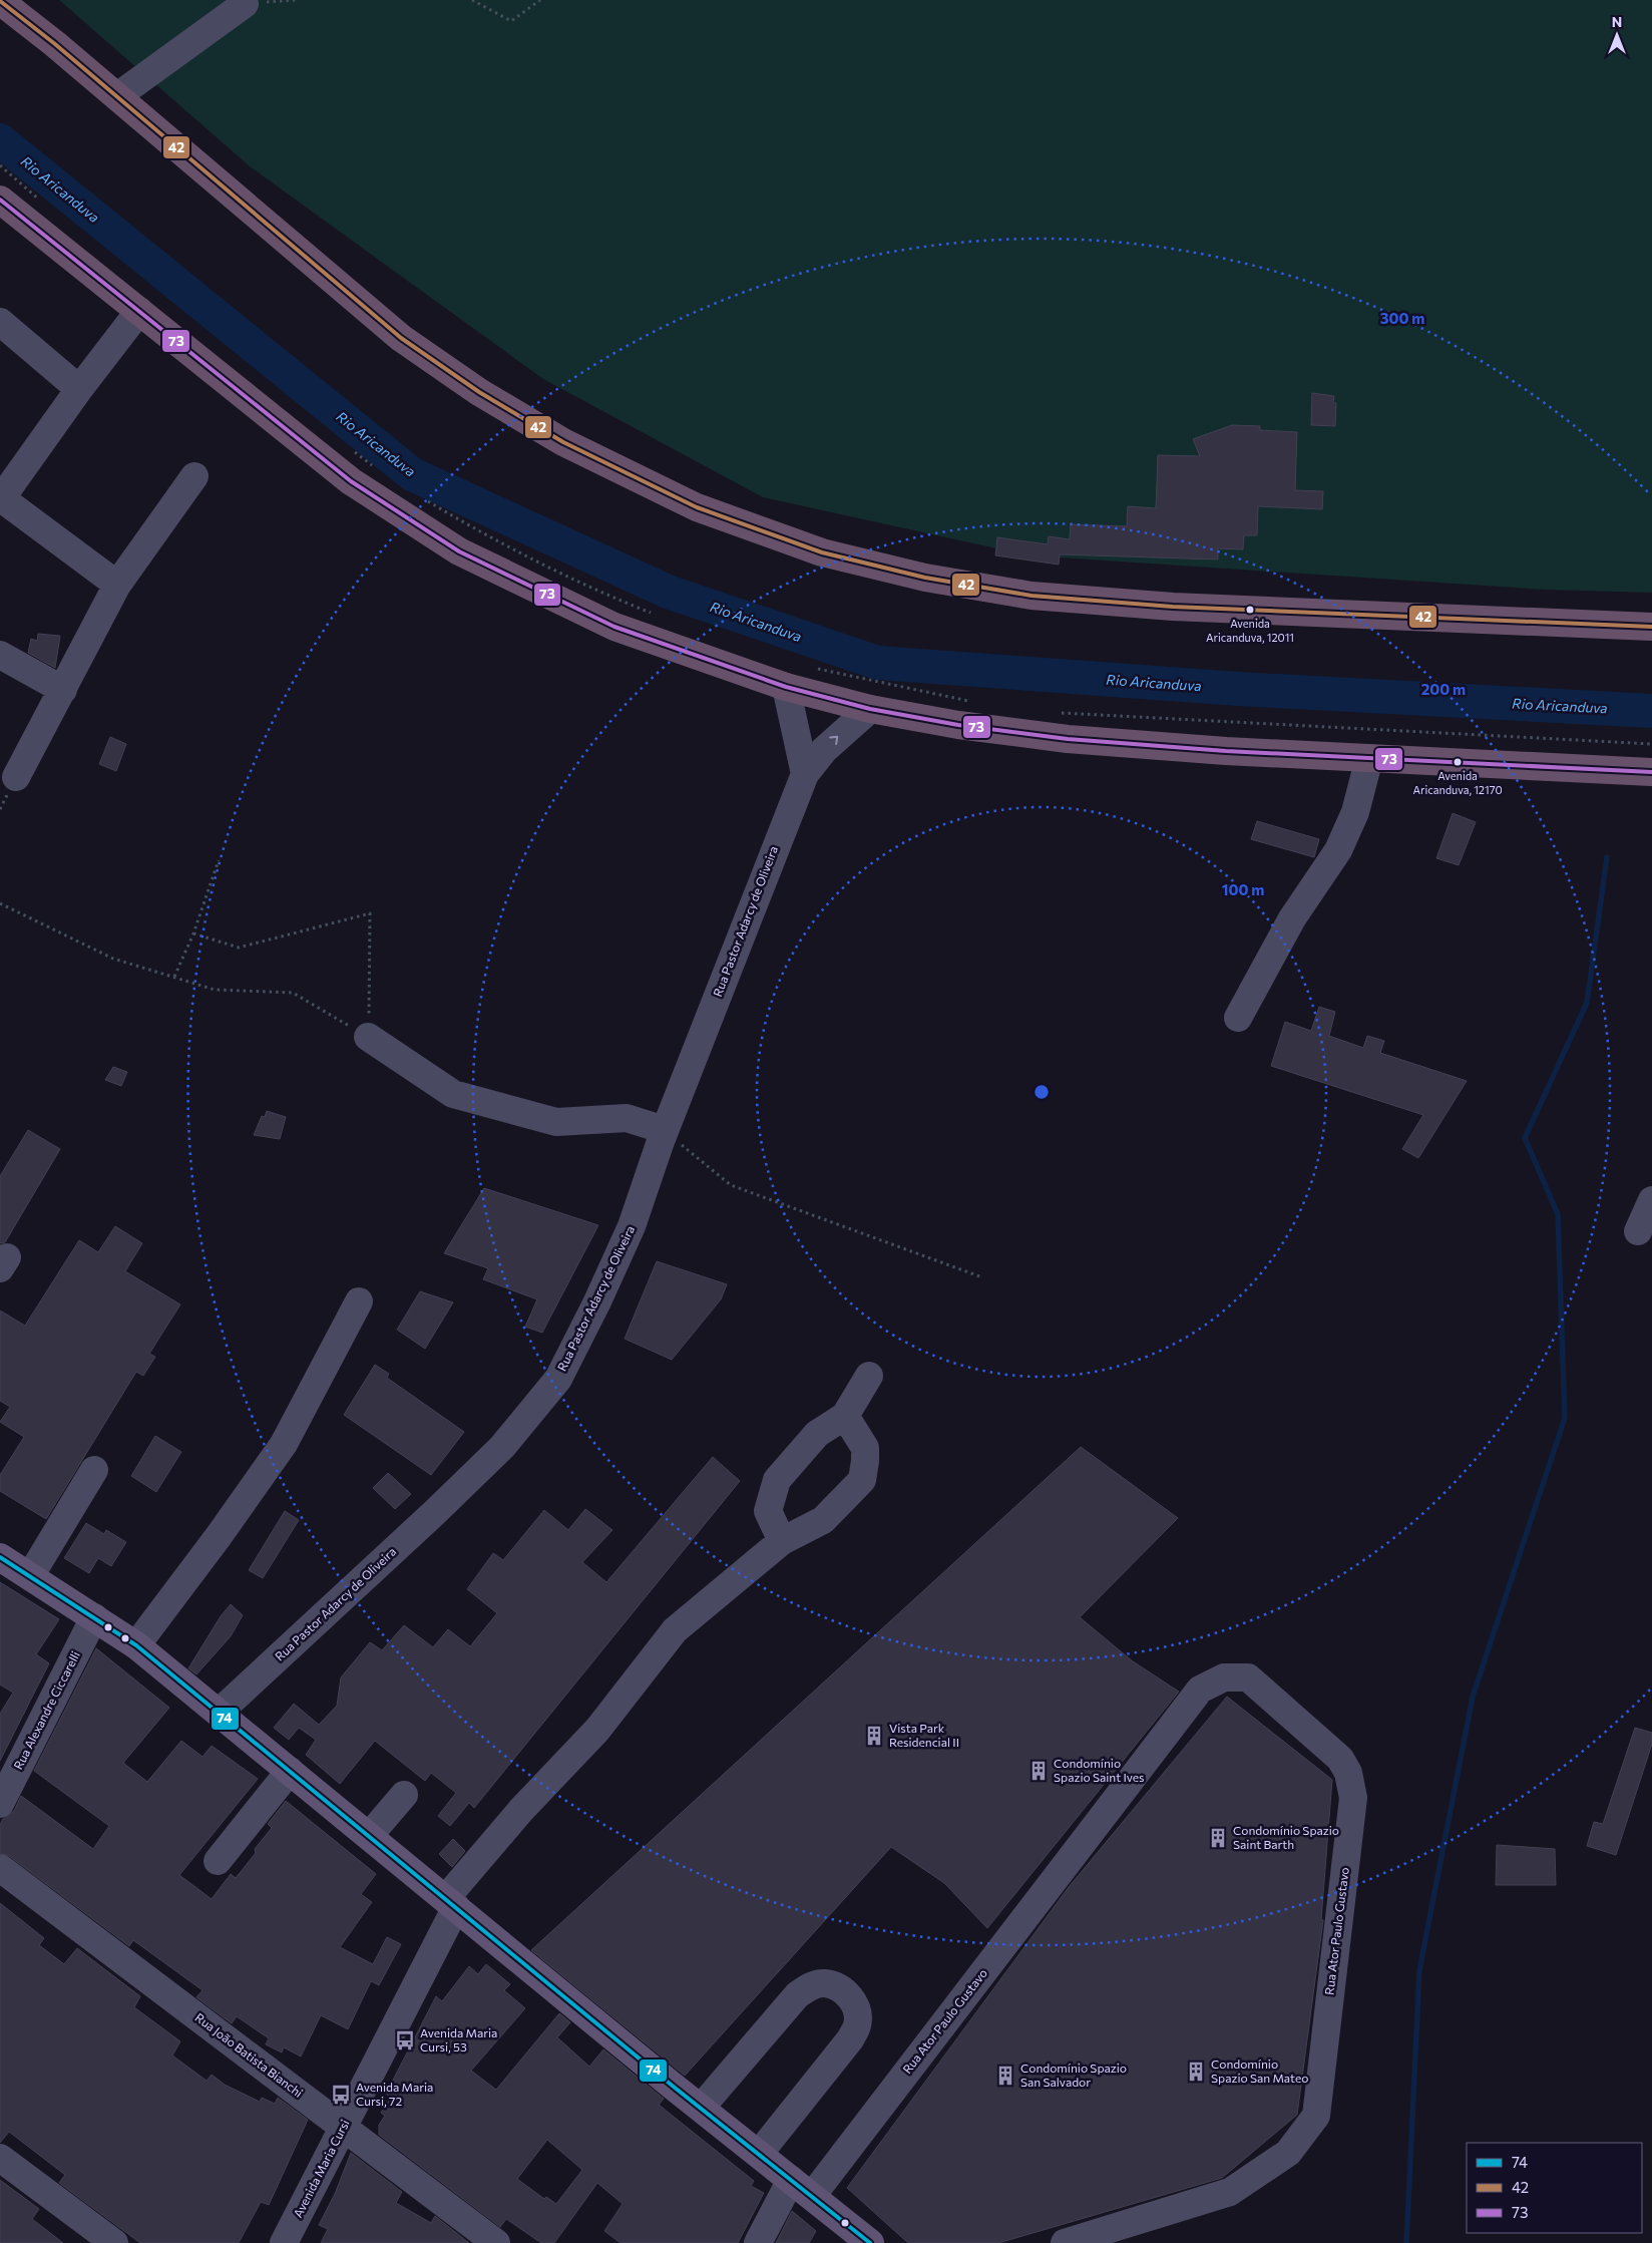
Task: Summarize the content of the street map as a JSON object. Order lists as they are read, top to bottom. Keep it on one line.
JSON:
{"streets":{"street":["Rua Pastor Adarcy de Oliveira","Rua Alexandre Ciccarelli","Rua Ator Paulo Gustavo","Rua João Batista Bianchi","Avenida Maria Cursi"]},"crossings":[["Rua João Batista Bianchi","Avenida Maria Cursi"]],"water":["Rio Aricanduva"],"places":{"other":["Avenida Aricanduva, 12011","Avenida Aricanduva, 12170"],"building":["Vista Park Residencial II","Condomínio Spazio Saint Ives","Condomínio Spazio Saint Barth","Condomínio Spazio San Mateo","Condomínio Spazio San Salvador"],"bus stop":["Avenida Maria Cursi, 53","Avenida Maria Cursi, 72"]},"lines":["transit line 42","transit line 73","transit line 74"],"legend":["74","42","73"],"north":"top","rings":["300 m","200 m","100 m"]}
